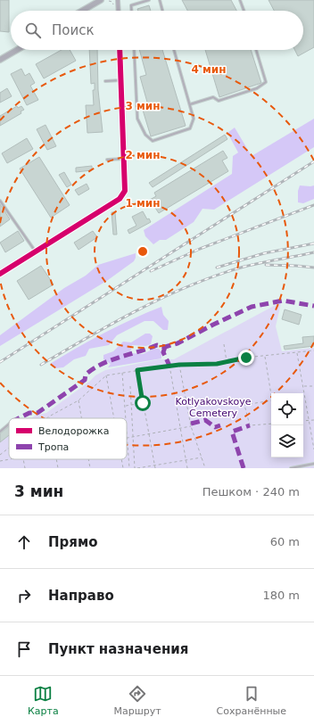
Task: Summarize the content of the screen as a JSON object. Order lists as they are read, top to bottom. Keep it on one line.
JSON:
{"parks":["Kotlyakovskoye Cemetery"],"legend":["Велодорожка","Тропа"],"page":{"search":"Поиск","heading":["3 мин","Пешком · 240 m"],"list":[["Прямо","60 m"],["Направо","180 m"],"Пункт назначения"],"nav":["Карта","Маршрут","Сохранённые"]},"rings":["4 мин","3 мин","2 мин","1 мин"]}
